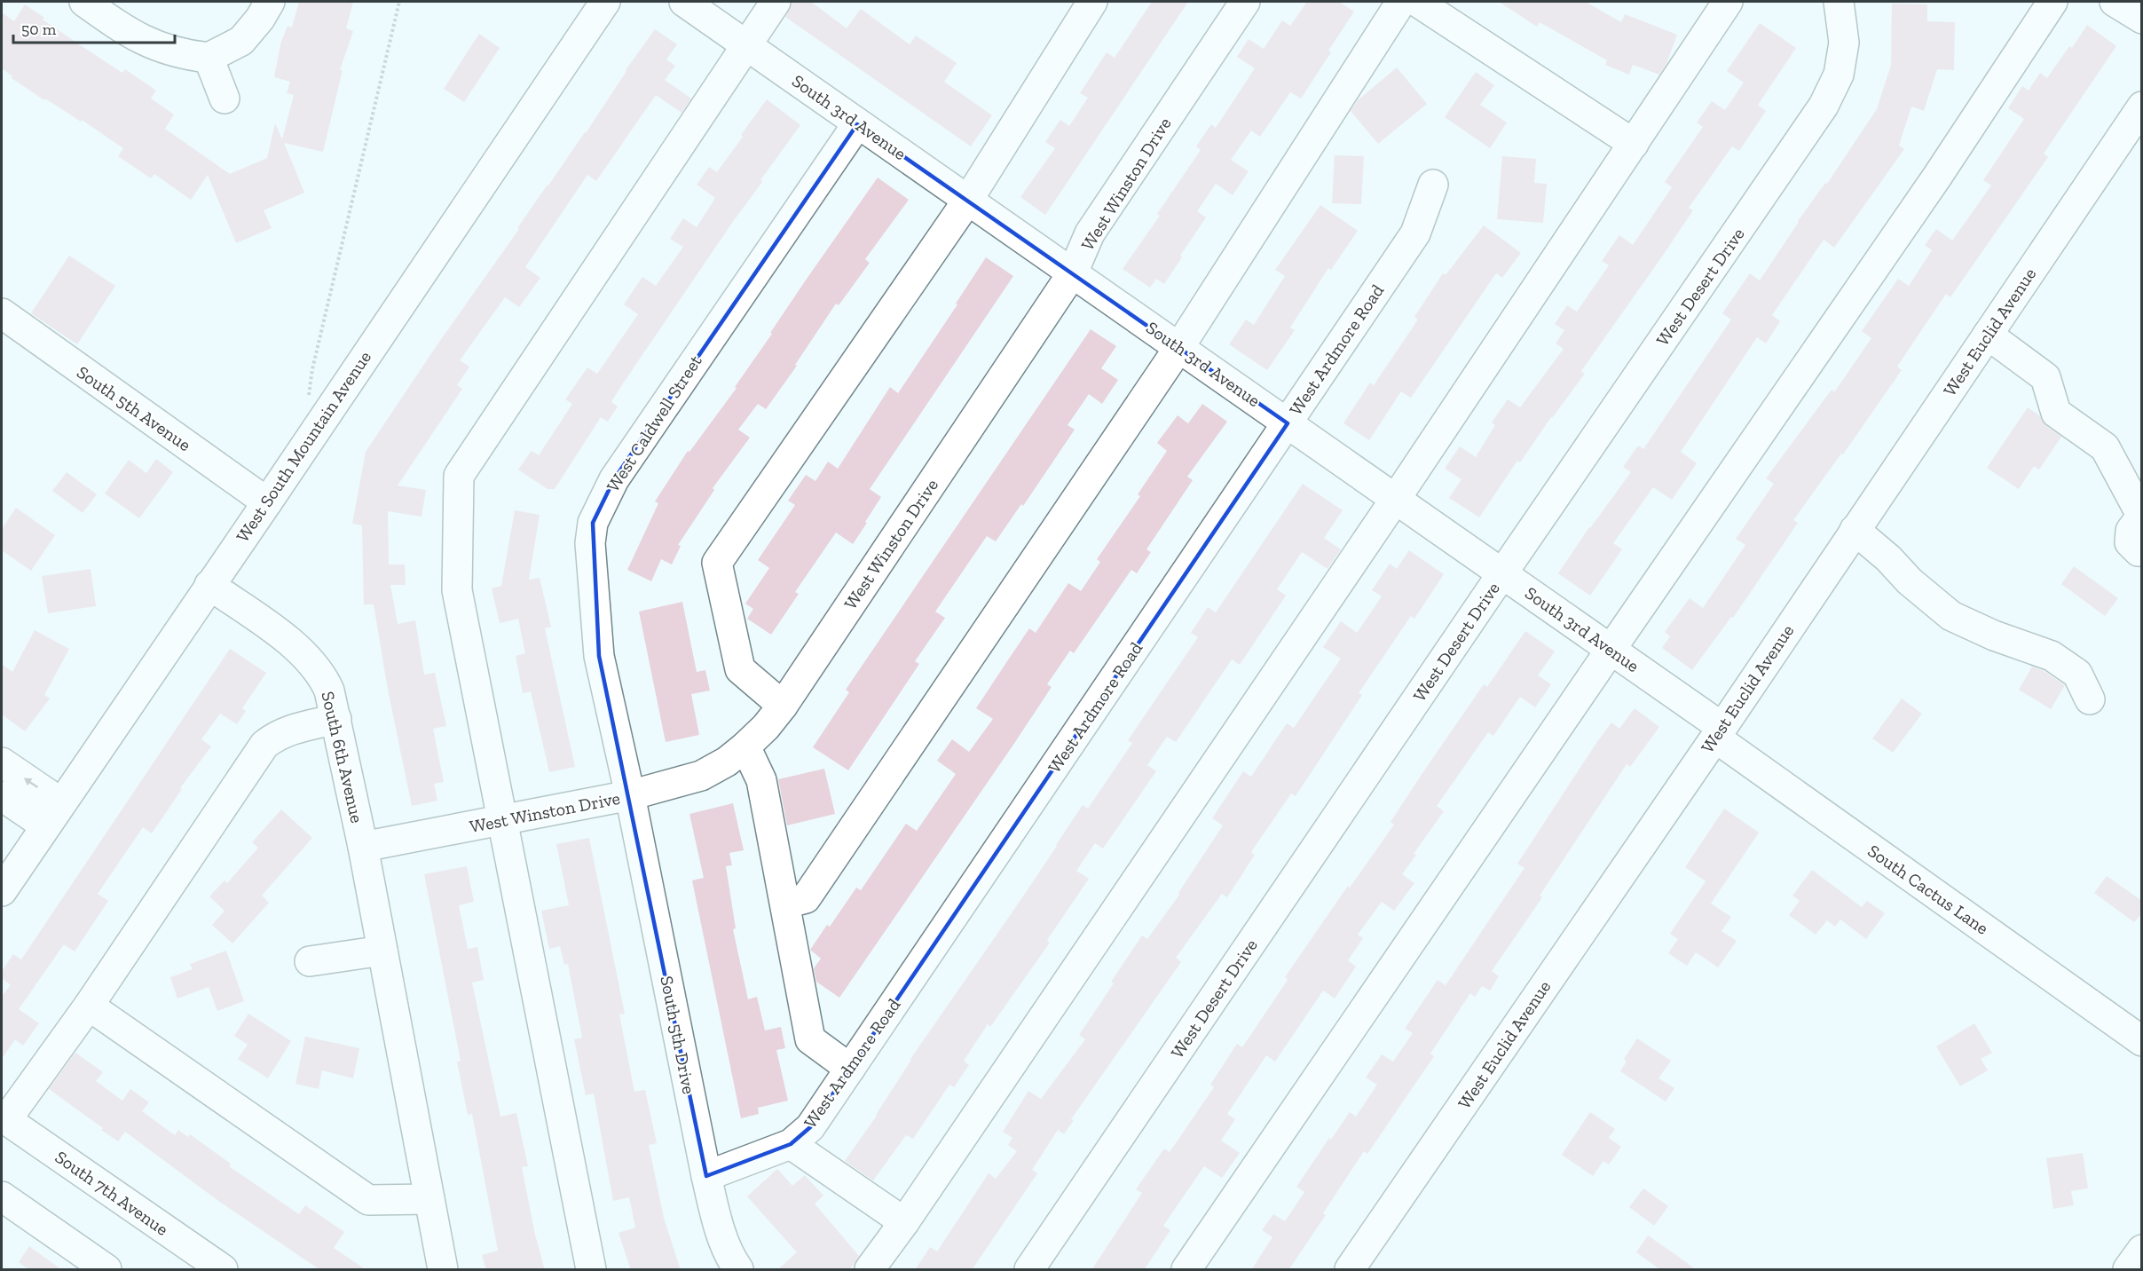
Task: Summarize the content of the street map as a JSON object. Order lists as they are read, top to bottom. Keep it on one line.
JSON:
{"streets":{"street":["South 3rd Avenue","West Winston Drive","West Desert Drive","West Euclid Avenue","West Ardmore Road","South 5th Avenue","West Caldwell Street","West South Mountain Avenue","South 6th Avenue","South Cactus Lane","South 5th Drive","South 7th Avenue"]},"crossings":[["South 3rd Avenue","West Winston Drive"],["South 3rd Avenue","West Desert Drive"],["South 3rd Avenue","West Euclid Avenue"],["South 3rd Avenue","West Ardmore Road"],["South 3rd Avenue","West Caldwell Street"],["South 3rd Avenue","South Cactus Lane"],["West Winston Drive","West Caldwell Street"],["West Winston Drive","South 6th Avenue"],["West Winston Drive","South 5th Drive"],["West Euclid Avenue","South Cactus Lane"],["West Ardmore Road","South 5th Drive"],["South 5th Avenue","West South Mountain Avenue"],["West Caldwell Street","South 5th Drive"],["West South Mountain Avenue","South 6th Avenue"]],"scale_bar":"50 m"}
